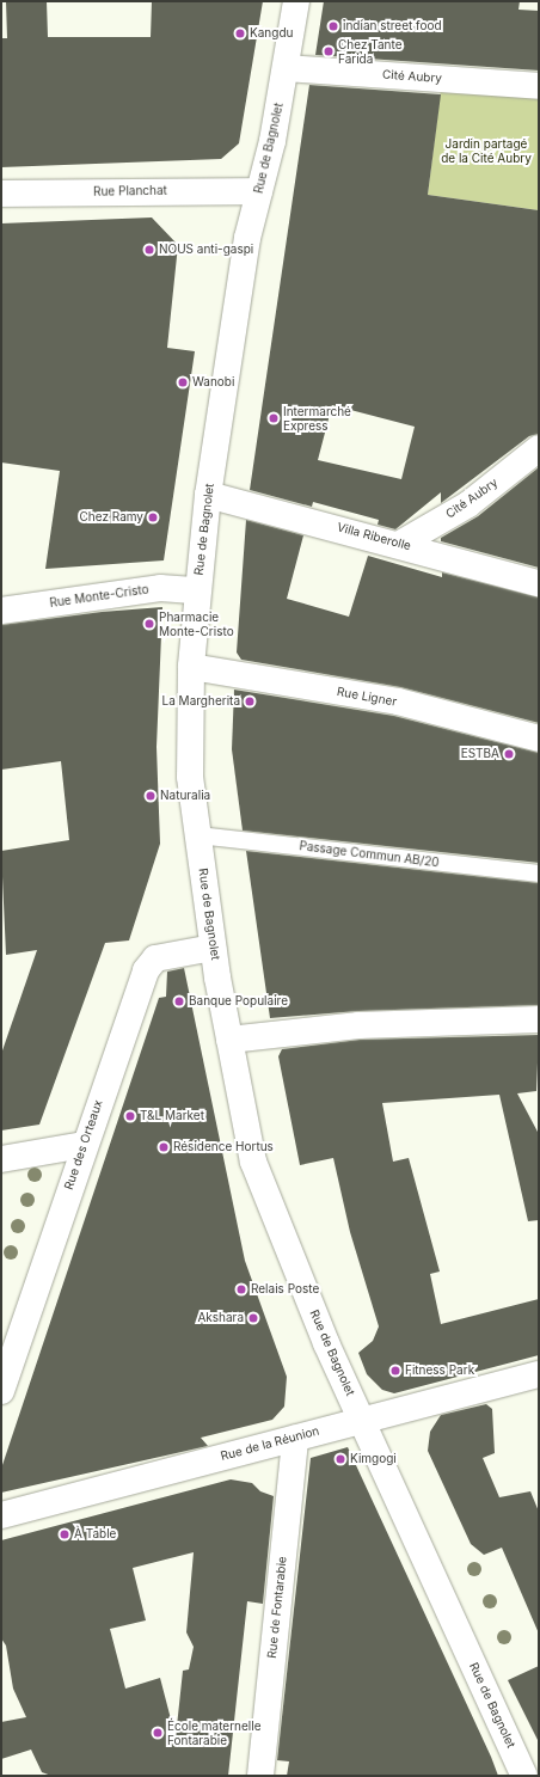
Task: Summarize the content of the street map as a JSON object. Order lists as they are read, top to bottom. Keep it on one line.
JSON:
{"streets":{"street":["Cité Aubry","Rue de Bagnolet","Rue Planchat","Villa Riberolle","Rue Monte-Cristo","Rue Ligner","Rue des Orteaux","Rue de la Réunion","Rue de Fontarabie"],"lane":["Passage Commun AB/20"]},"crossings":[["Cité Aubry","Rue de Bagnolet"],["Cité Aubry","Villa Riberolle"],["Rue de Bagnolet","Rue Planchat"],["Rue de Bagnolet","Villa Riberolle"],["Rue de Bagnolet","Rue Monte-Cristo"],["Rue de Bagnolet","Rue Ligner"],["Rue de Bagnolet","Passage Commun AB/20"],["Rue de Bagnolet","Rue des Orteaux"],["Rue de Bagnolet","Rue de la Réunion"],["Rue de la Réunion","Rue de Fontarabie"]],"parks":["Jardin partagé de la Cité Aubry"],"places":["indian street food","Kangdu","Chez Tante Farida","NOUS anti-gaspi","Wanobi","Intermarché Express","Chez Ramy","Pharmacie Monte-Cristo","La Margherita","ESTBA","Naturalia","Banque Populaire","T&L Market","Résidence Hortus","Relais Poste","Akshara","Fitness Park","Kimgogi","À Table","École maternelle Fontarabie"]}
